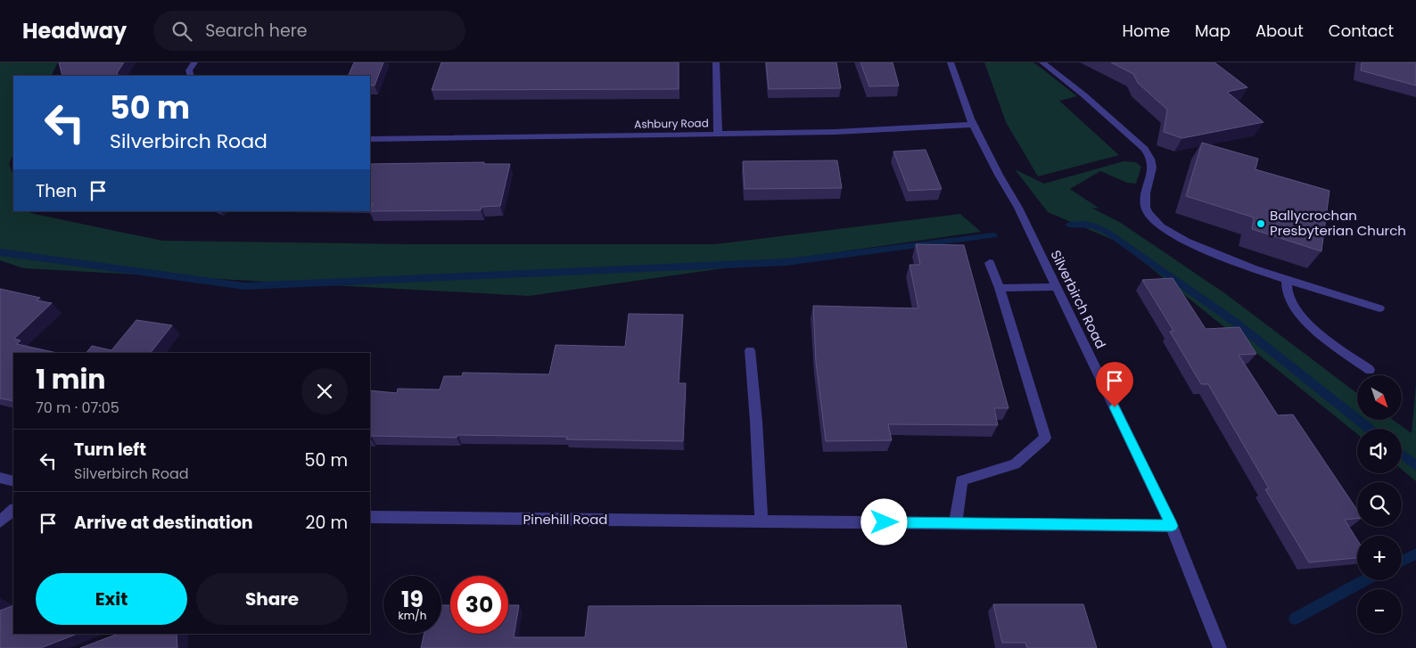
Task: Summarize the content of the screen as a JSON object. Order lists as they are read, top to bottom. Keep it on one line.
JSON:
{"streets":{"street":["Ashbury Road","Silverbirch Road","Pinehill Road"]},"crossings":[["Ashbury Road","Silverbirch Road"],["Silverbirch Road","Pinehill Road"]],"places":["Ballycrochan Presbyterian Church"],"north":"bottom right","page":{"header":"Headway","search":"Search here","nav":["Home","Map","About","Contact"],"turn":["50 m","Silverbirch Road"],"then":"Then","heading":["1 min","70 m · 07:05"],"map_buttons":["+","−"],"list":[{"name":"Turn left","note":"Silverbirch Road","value":"50 m"},{"name":"Arrive at destination","value":"20 m"}],"buttons":["Exit","Share"],"speed":"19 km/h","limit":"30"}}
